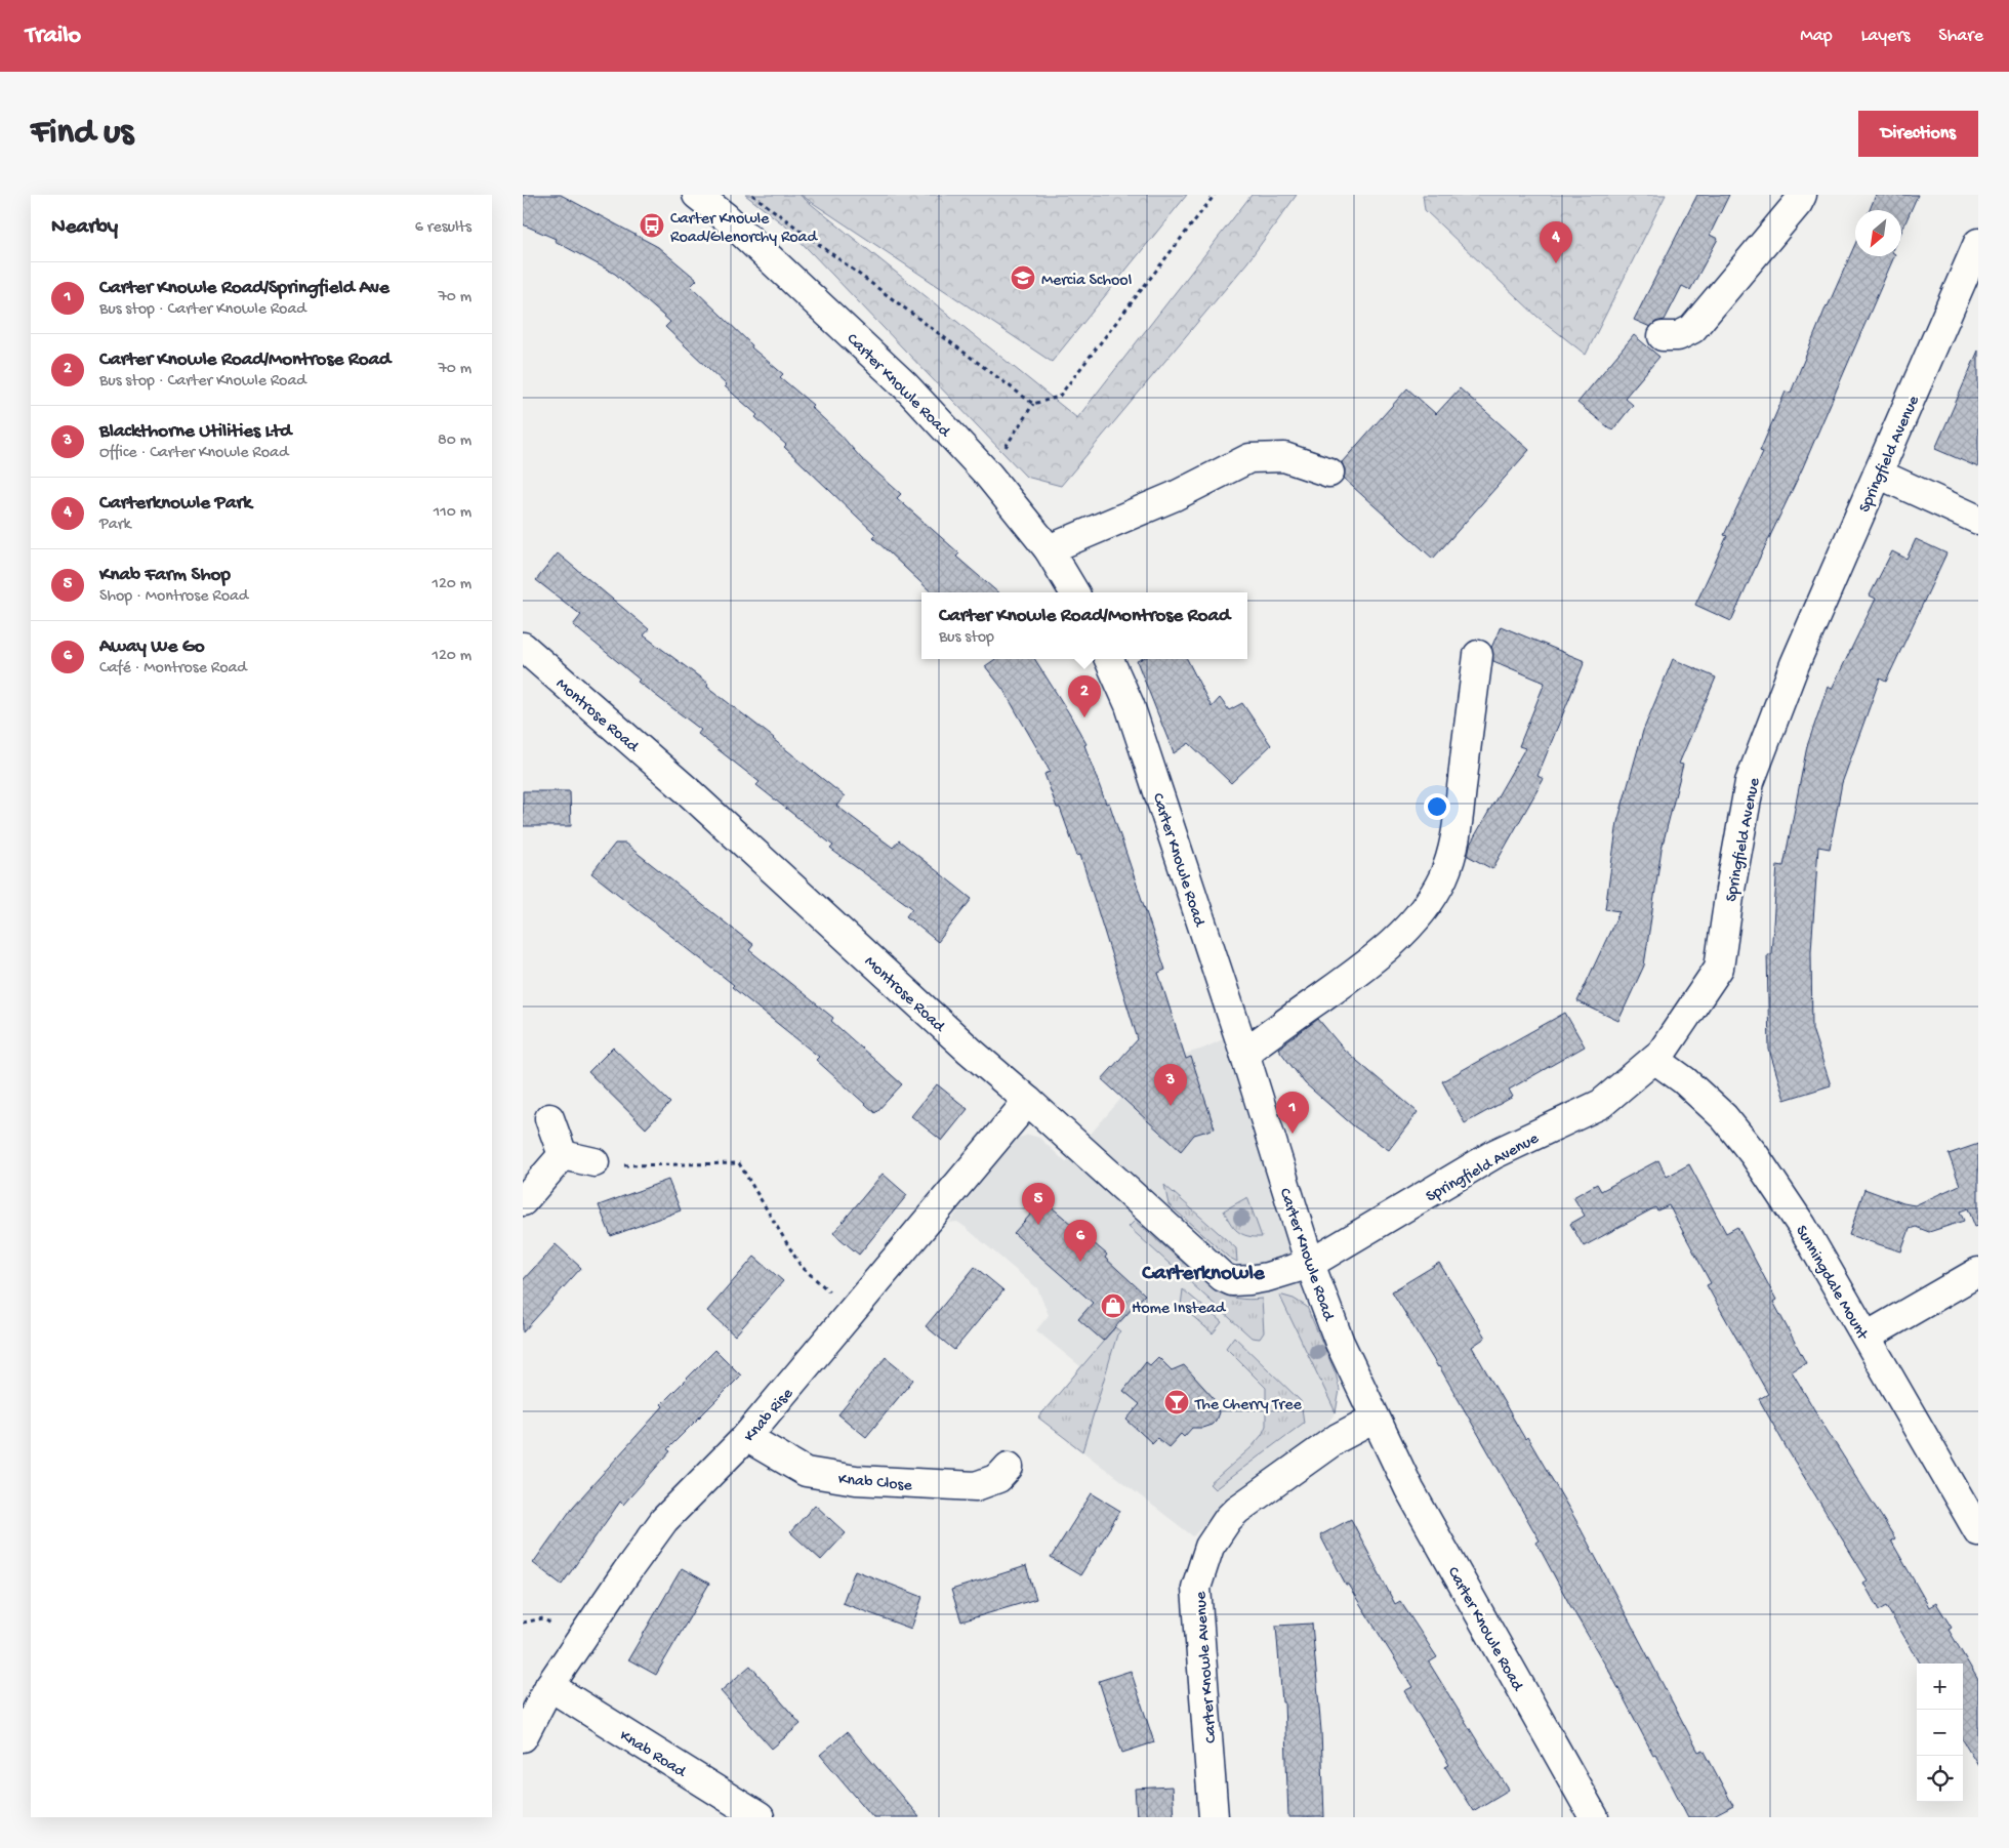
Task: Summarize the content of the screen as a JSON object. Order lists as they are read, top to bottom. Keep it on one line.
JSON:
{"streets":{"street":["Carter Knowle Road","Springfield Avenue","Montrose Road","Sunningdale Mount","Knab Rise","Knab Close","Carter Knowle Avenue","Knab Road"]},"crossings":[["Carter Knowle Road","Springfield Avenue"],["Carter Knowle Road","Montrose Road"],["Carter Knowle Road","Carter Knowle Avenue"],["Springfield Avenue","Montrose Road"],["Springfield Avenue","Sunningdale Mount"],["Montrose Road","Knab Rise"],["Knab Rise","Knab Close"],["Knab Rise","Knab Road"]],"districts":["Carterknowle"],"places":{"bus stop":["Carter Knowle Road/Glenorchy Road"],"school or university":["Mercia School"],"shop":["Home Instead"],"bar":["The Cherry Tree"]},"north":"bottom left","page":{"header":"Trailo","nav":["Map","Layers","Share"],"buttons":"Directions","title":"Find us","heading":["Nearby","6 results"],"pins":["4","2","3","1","5","6"],"list":[{"mark":"1","name":"Carter Knowle Road/Springfield Ave","note":"Bus stop · Carter Knowle Road","value":"70 m"},{"mark":"2","name":"Carter Knowle Road/Montrose Road","note":"Bus stop · Carter Knowle Road","value":"70 m"},{"mark":"3","name":"Blackthorne Utilities Ltd","note":"Office · Carter Knowle Road","value":"80 m"},{"mark":"4","name":"Carterknowle Park","note":"Park","value":"110 m"},{"mark":"5","name":"Knab Farm Shop","note":"Shop · Montrose Road","value":"120 m"},{"mark":"6","name":"Away We Go","note":"Café · Montrose Road","value":"120 m"}],"popup":["Carter Knowle Road/Montrose Road","Bus stop"],"map_buttons":["+","−"]}}
